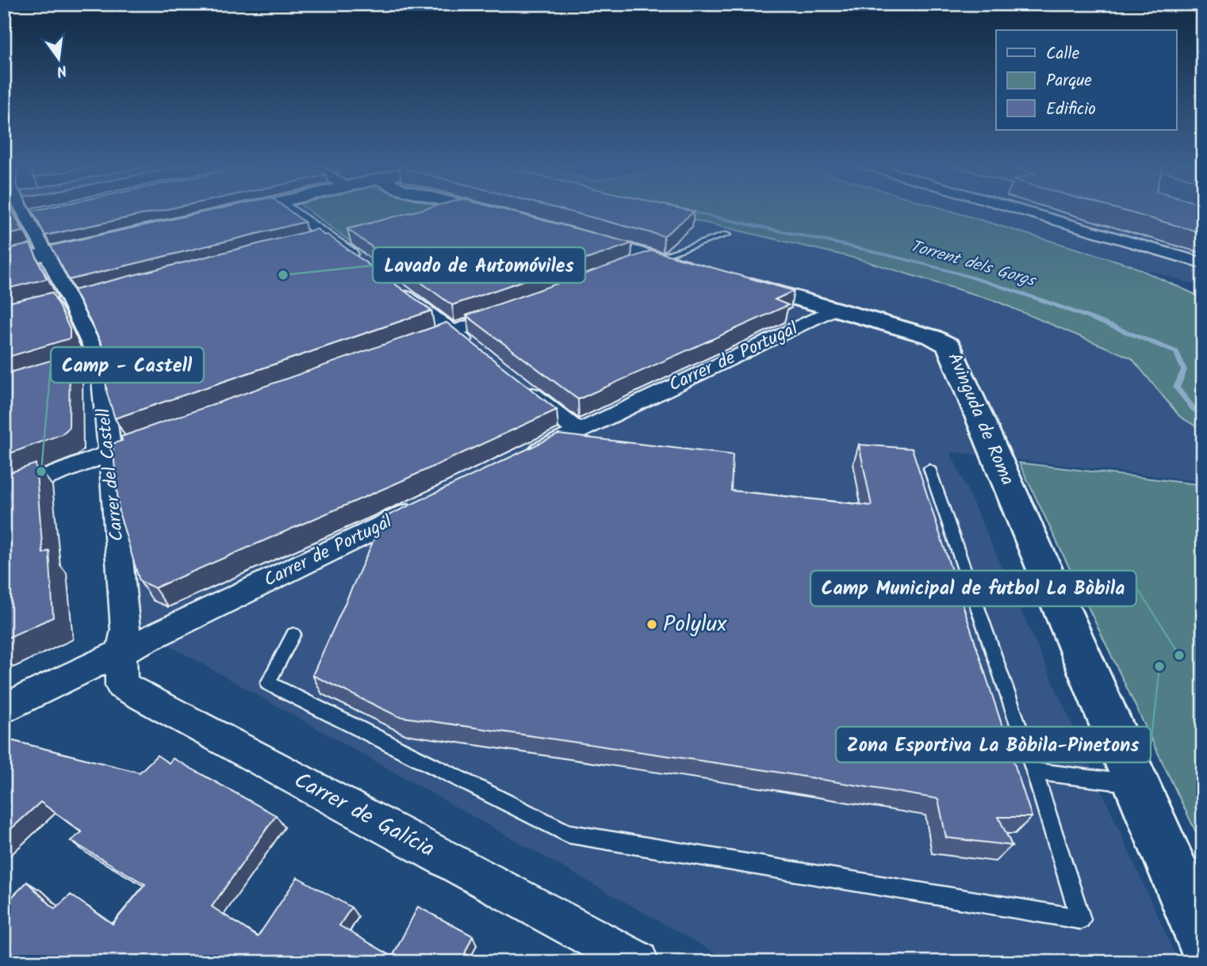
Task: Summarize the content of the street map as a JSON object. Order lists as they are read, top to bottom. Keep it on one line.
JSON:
{"streets":{"street":["Carrer de Portugal","Avinguda de Roma","Carrer del Castell","Carrer de Galícia"]},"crossings":[["Carrer de Portugal","Avinguda de Roma"],["Carrer de Portugal","Carrer del Castell"],["Carrer de Portugal","Carrer de Galícia"],["Carrer del Castell","Carrer de Galícia"]],"water":["Torrent dels Gorgs"],"places":["Lavado de Automóviles","Camp - Castell","Polylux","Camp Municipal de futbol La Bòbila","Zona Esportiva La Bòbila-Pinetons"],"legend":["Calle","Parque","Edificio"],"north":"bottom"}
